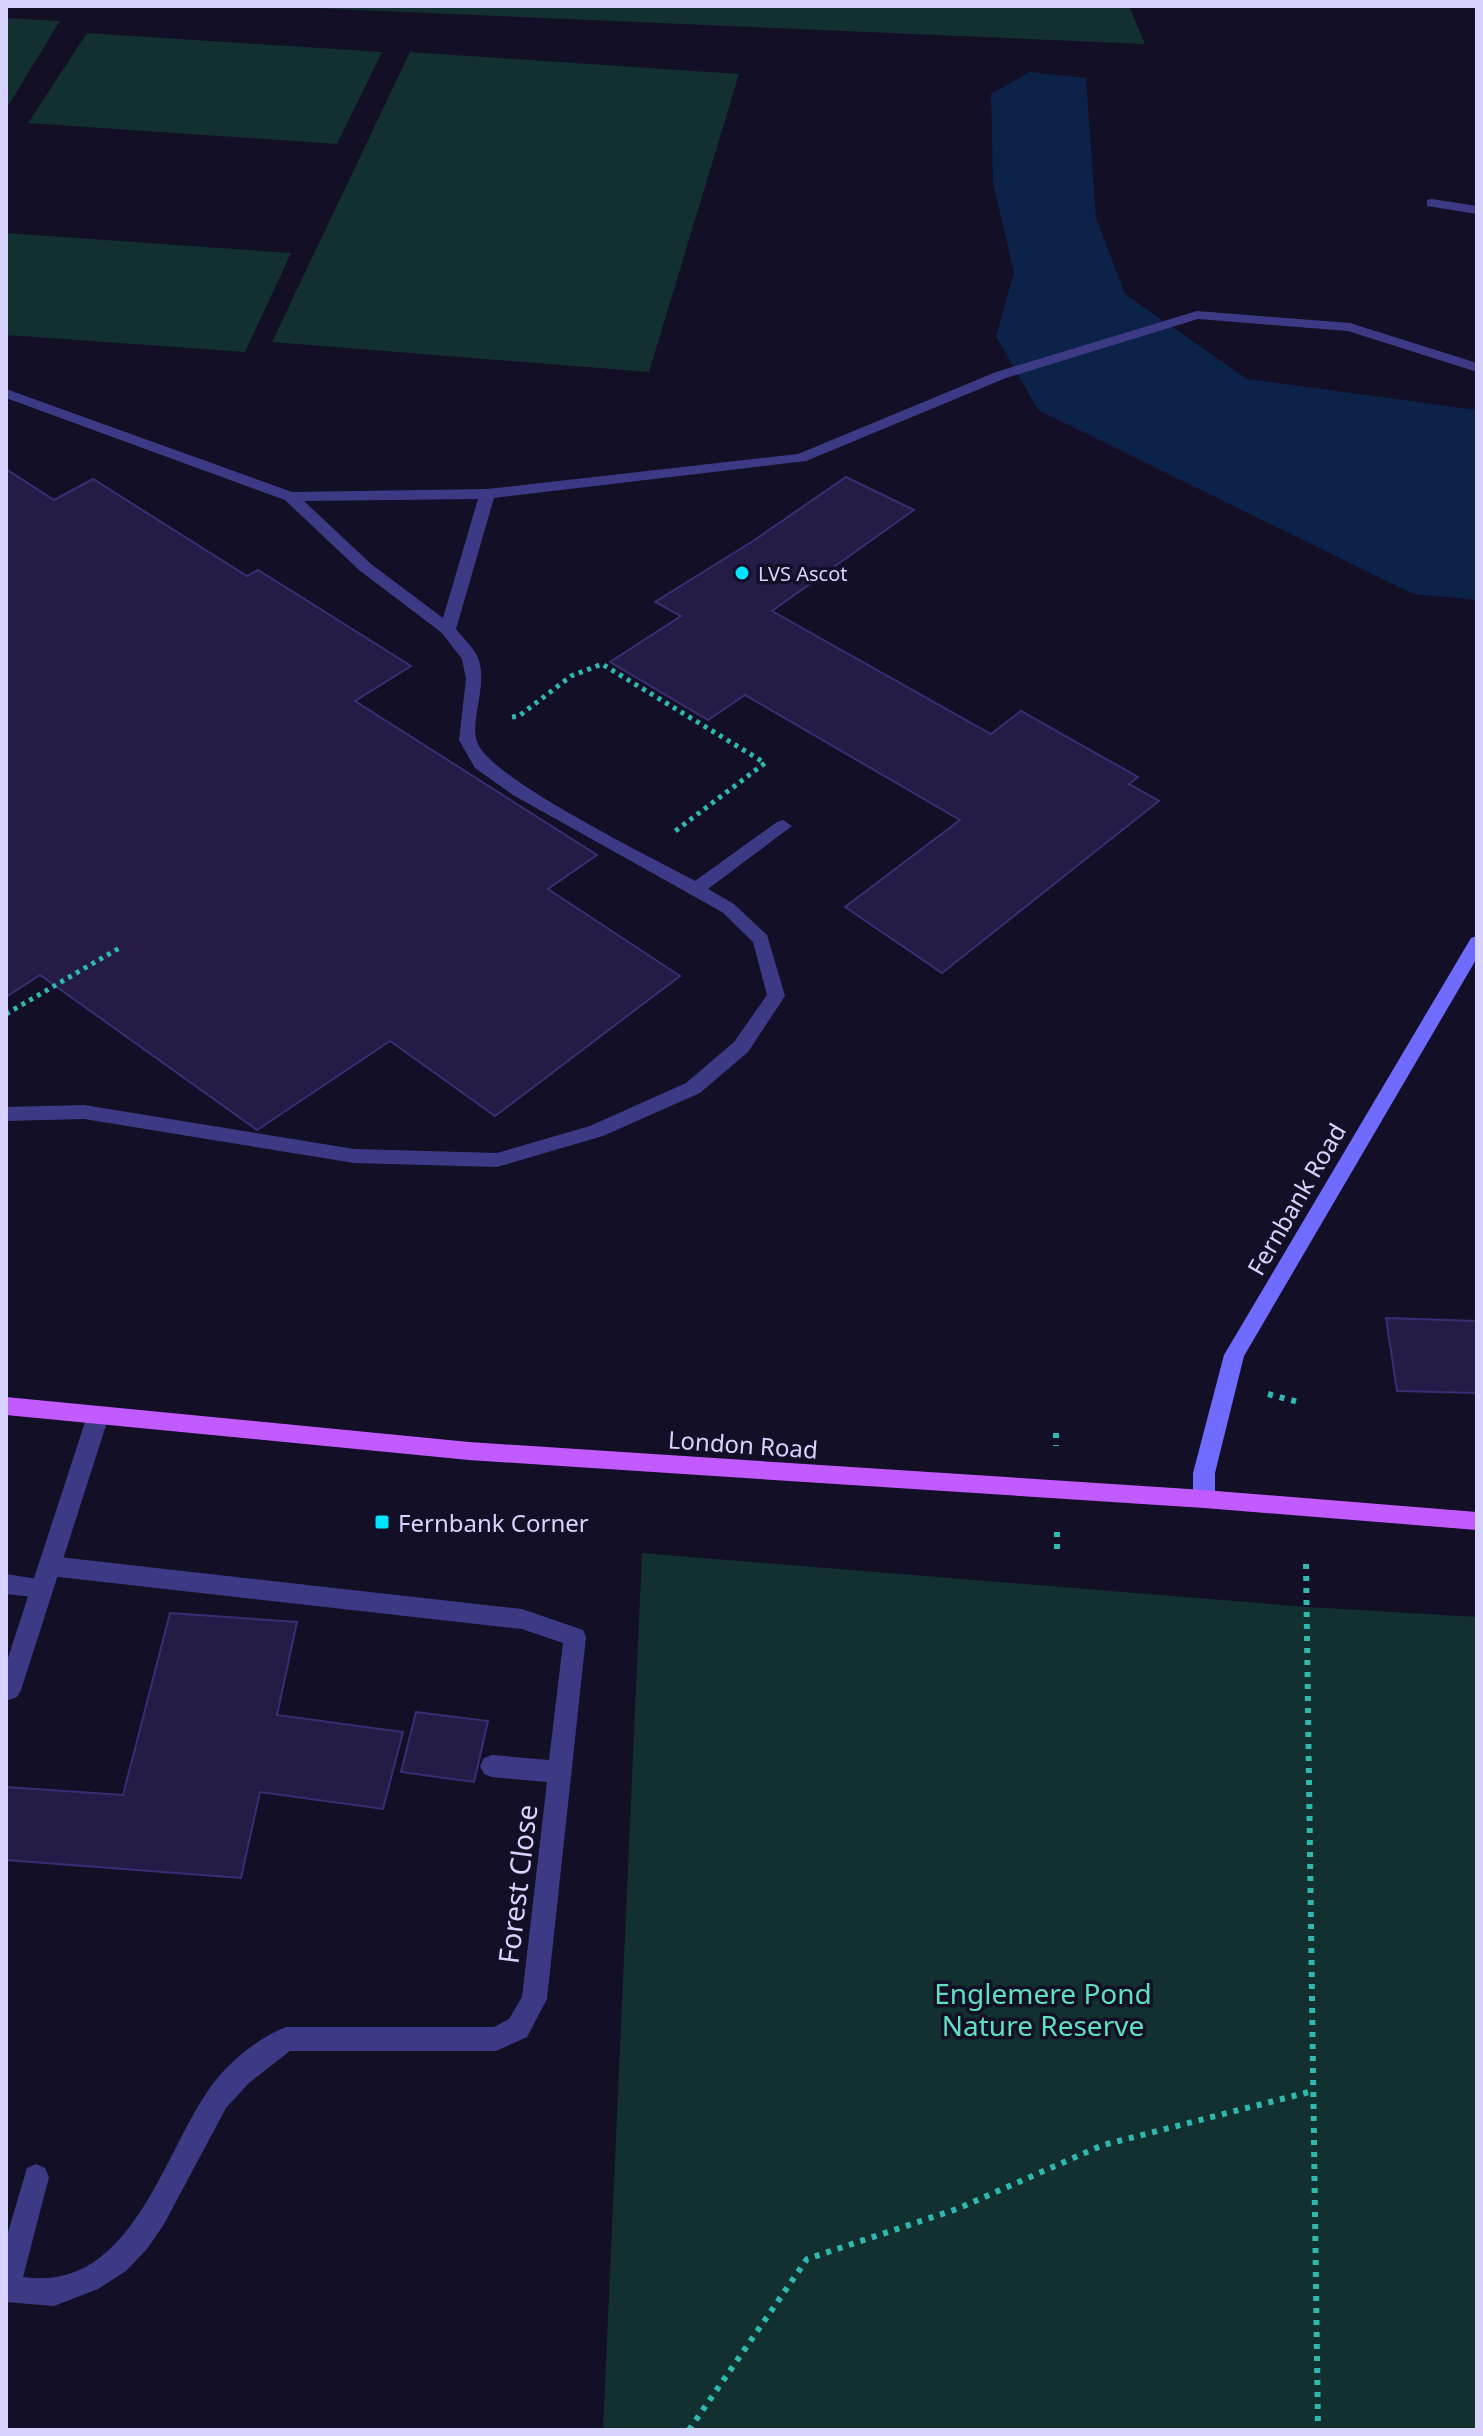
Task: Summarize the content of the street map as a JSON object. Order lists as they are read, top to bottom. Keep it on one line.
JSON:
{"streets":{"main road":["London Road"],"street":["Fernbank Road","Forest Close"]},"crossings":[["Fernbank Road","London Road"]],"parks":["Englemere Pond Nature Reserve"],"places":{"other":["LVS Ascot"],"transit":["Fernbank Corner"]}}
